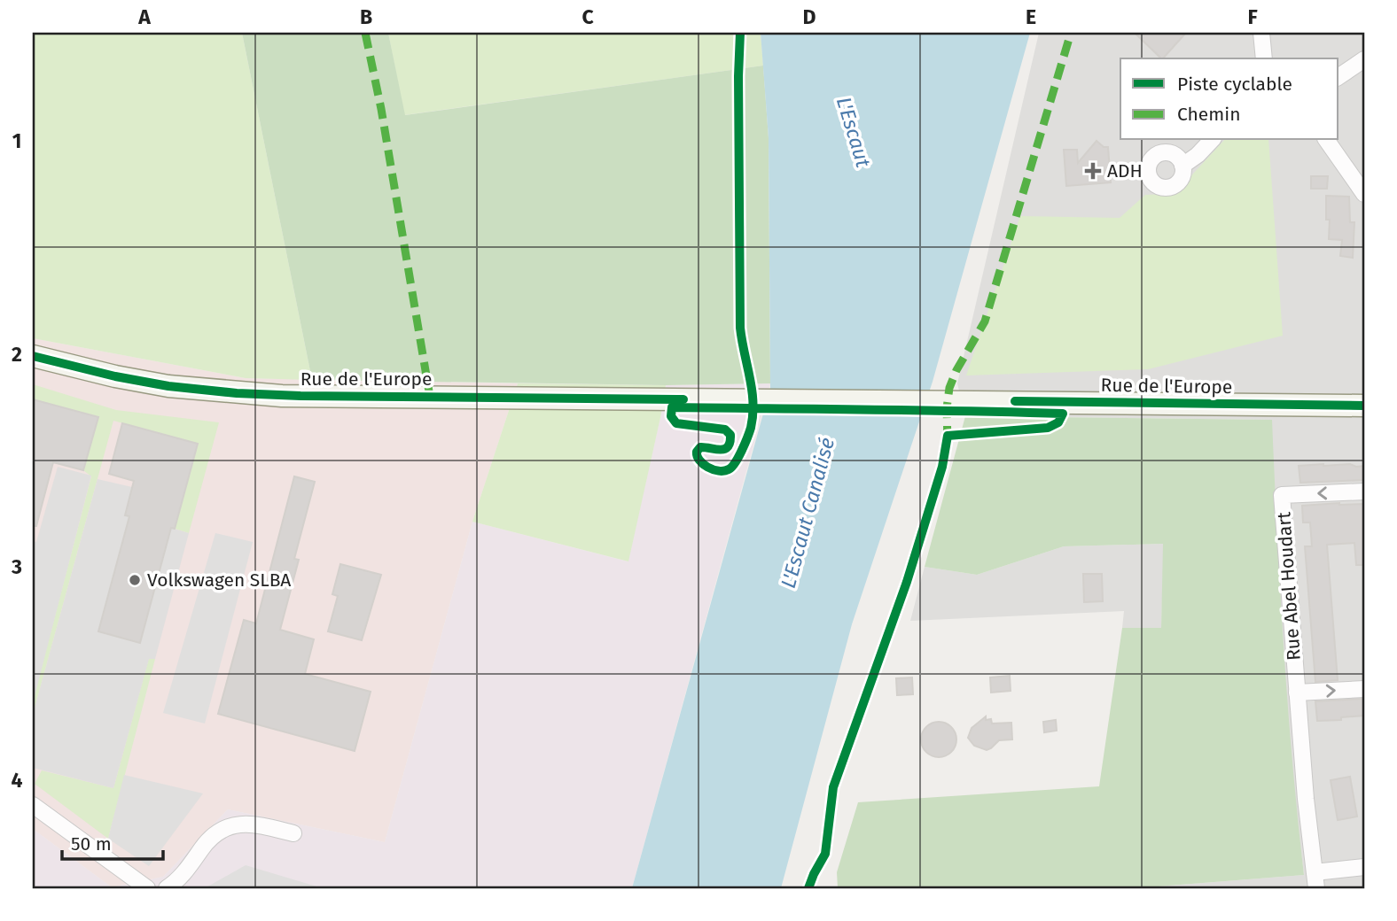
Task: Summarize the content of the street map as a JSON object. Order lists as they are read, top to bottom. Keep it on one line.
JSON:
{"streets":{"street":["Rue de l'Europe","Rue Abel Houdart"]},"water":["L'Escaut","L'Escaut Canalisé"],"places":{"health":["ADH"],"other":["Volkswagen SLBA"]},"legend":["Piste cyclable","Chemin"],"scale_bar":"50 m","grid":{"columns":["A","B","C","D","E","F"],"rows":["1","2","3","4"]}}
